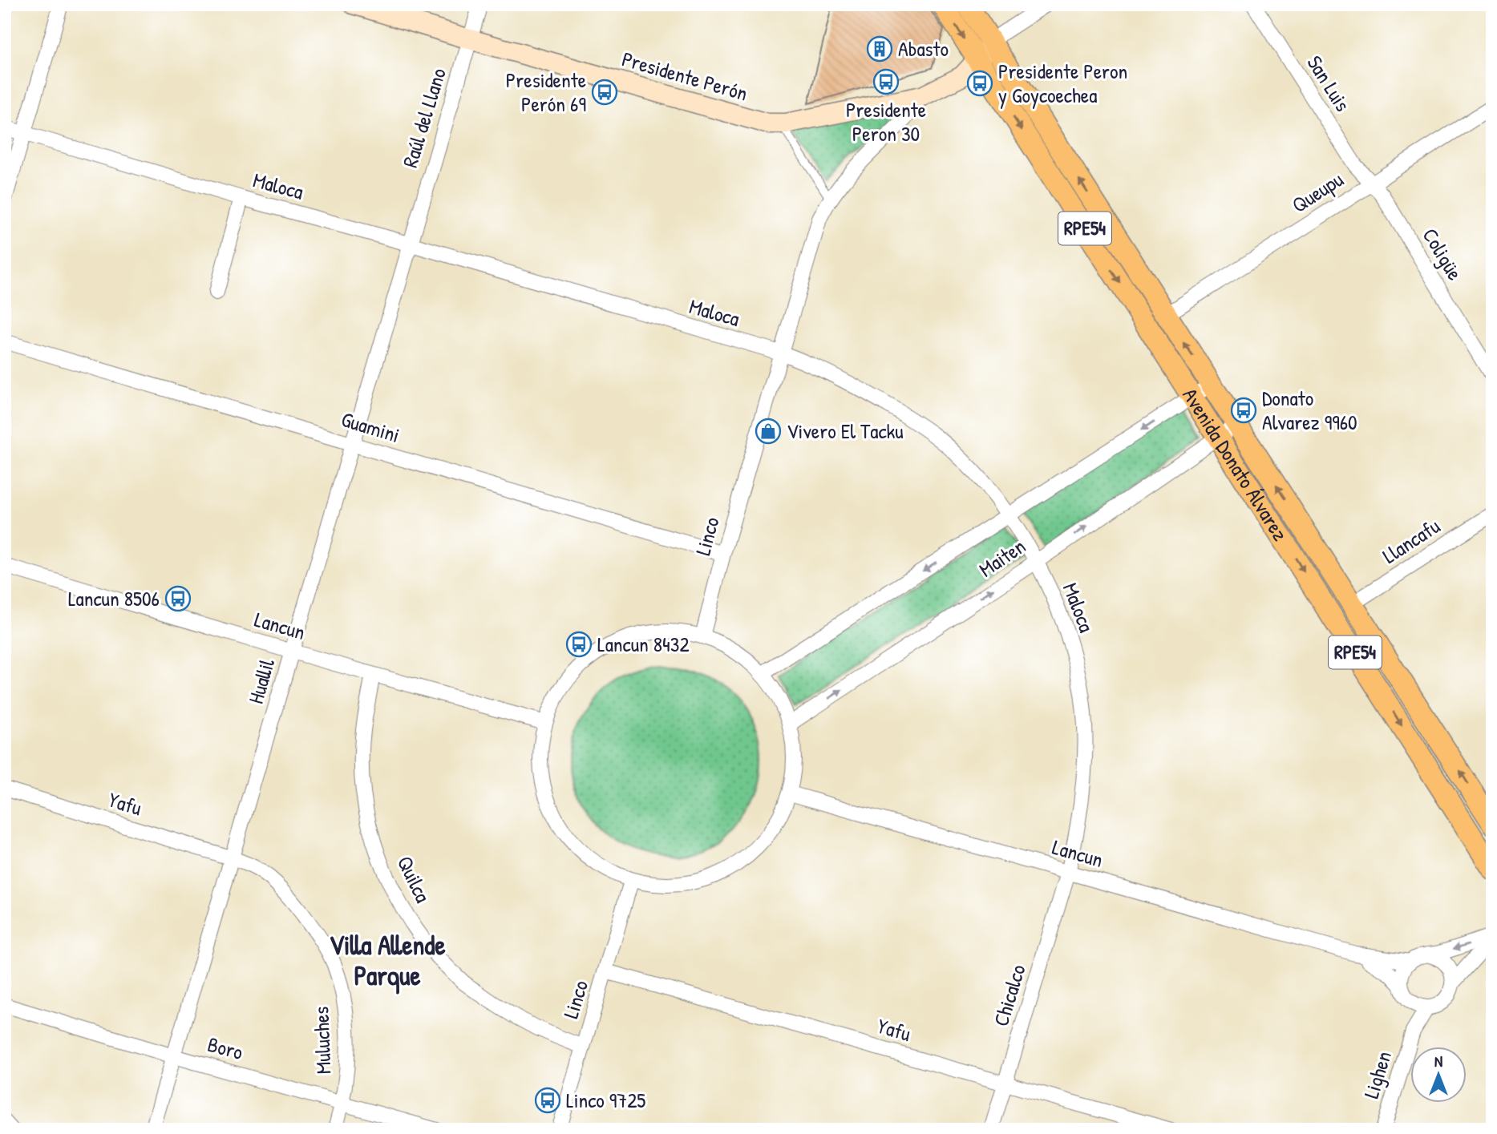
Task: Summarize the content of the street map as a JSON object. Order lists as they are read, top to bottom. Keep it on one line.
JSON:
{"streets":{"main road":["Presidente Perón","RPE54","Avenida Donato Álvarez"],"street":["San Luis","Raúl del Llano","Maloca","Queupu","Coligüe","Guamini","Linco","Llancafu","Maiten","Lancun","Huallil","Yafu","Quilca","Chicalco","Muluches","Boro","Lighen"]},"crossings":[["Presidente Perón","Raúl del Llano"],["Presidente Perón","RPE54"],["Presidente Perón","Avenida Donato Álvarez"],["Presidente Perón","Linco"],["San Luis","Queupu"],["San Luis","Coligüe"],["Raúl del Llano","Maloca"],["Raúl del Llano","Huallil"],["Maloca","Linco"],["Maloca","Maiten"],["Maloca","Lancun"],["Maloca","Huallil"],["Maloca","Chicalco"],["Queupu","Coligüe"],["Queupu","Avenida Donato Álvarez"],["RPE54","Avenida Donato Álvarez"],["Guamini","Linco"],["Guamini","Huallil"],["Avenida Donato Álvarez","Llancafu"],["Avenida Donato Álvarez","Maiten"],["Linco","Yafu"],["Linco","Quilca"],["Lancun","Huallil"],["Lancun","Quilca"],["Lancun","Chicalco"],["Lancun","Lighen"],["Huallil","Yafu"],["Huallil","Muluches"],["Huallil","Boro"],["Yafu","Chicalco"],["Yafu","Muluches"],["Muluches","Boro"]],"districts":["Villa Allende Parque"],"places":{"building":["Abasto"],"bus stop":["Presidente Peron 30","Presidente Peron y Goycoechea","Presidente Perón 69","Donato Alvarez 9960","Lancun 8506","Lancun 8432","Linco 9725"],"shop":["Vivero El Tacku"]},"north":"top"}
